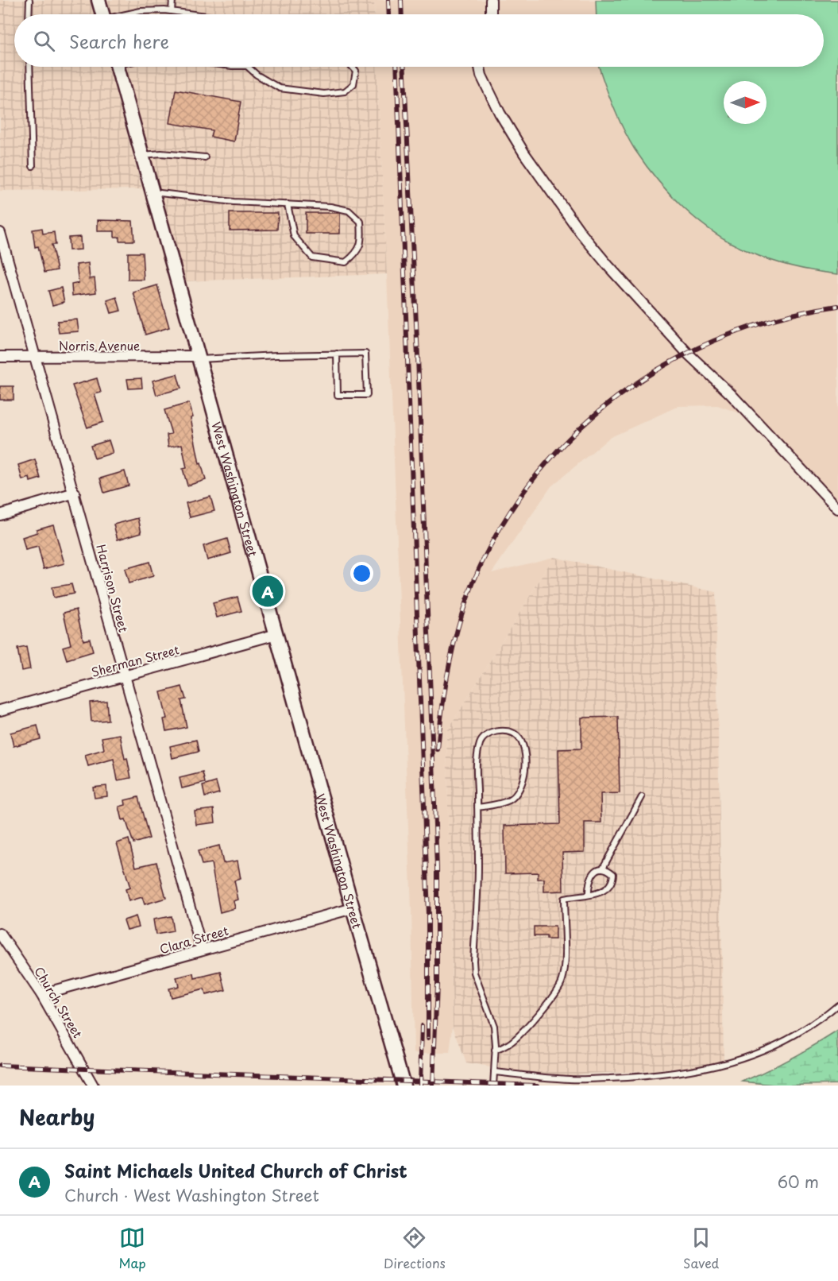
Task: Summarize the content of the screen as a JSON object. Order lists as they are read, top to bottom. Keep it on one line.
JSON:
{"streets":{"main road":["West Washington Street"],"street":["Norris Avenue","Harrison Street","Sherman Street","Clara Street","Church Street"]},"crossings":[["Norris Avenue","West Washington Street"],["Norris Avenue","Harrison Street"],["West Washington Street","Sherman Street"],["West Washington Street","Clara Street"],["Harrison Street","Sherman Street"],["Harrison Street","Clara Street"],["Clara Street","Church Street"]],"north":"right","page":{"search":"Search here","pins":"A","heading":"Nearby","list":[{"mark":"A","name":"Saint Michaels United Church of Christ","note":"Church · West Washington Street","value":"60 m"}],"nav":["Map","Directions","Saved"]}}
